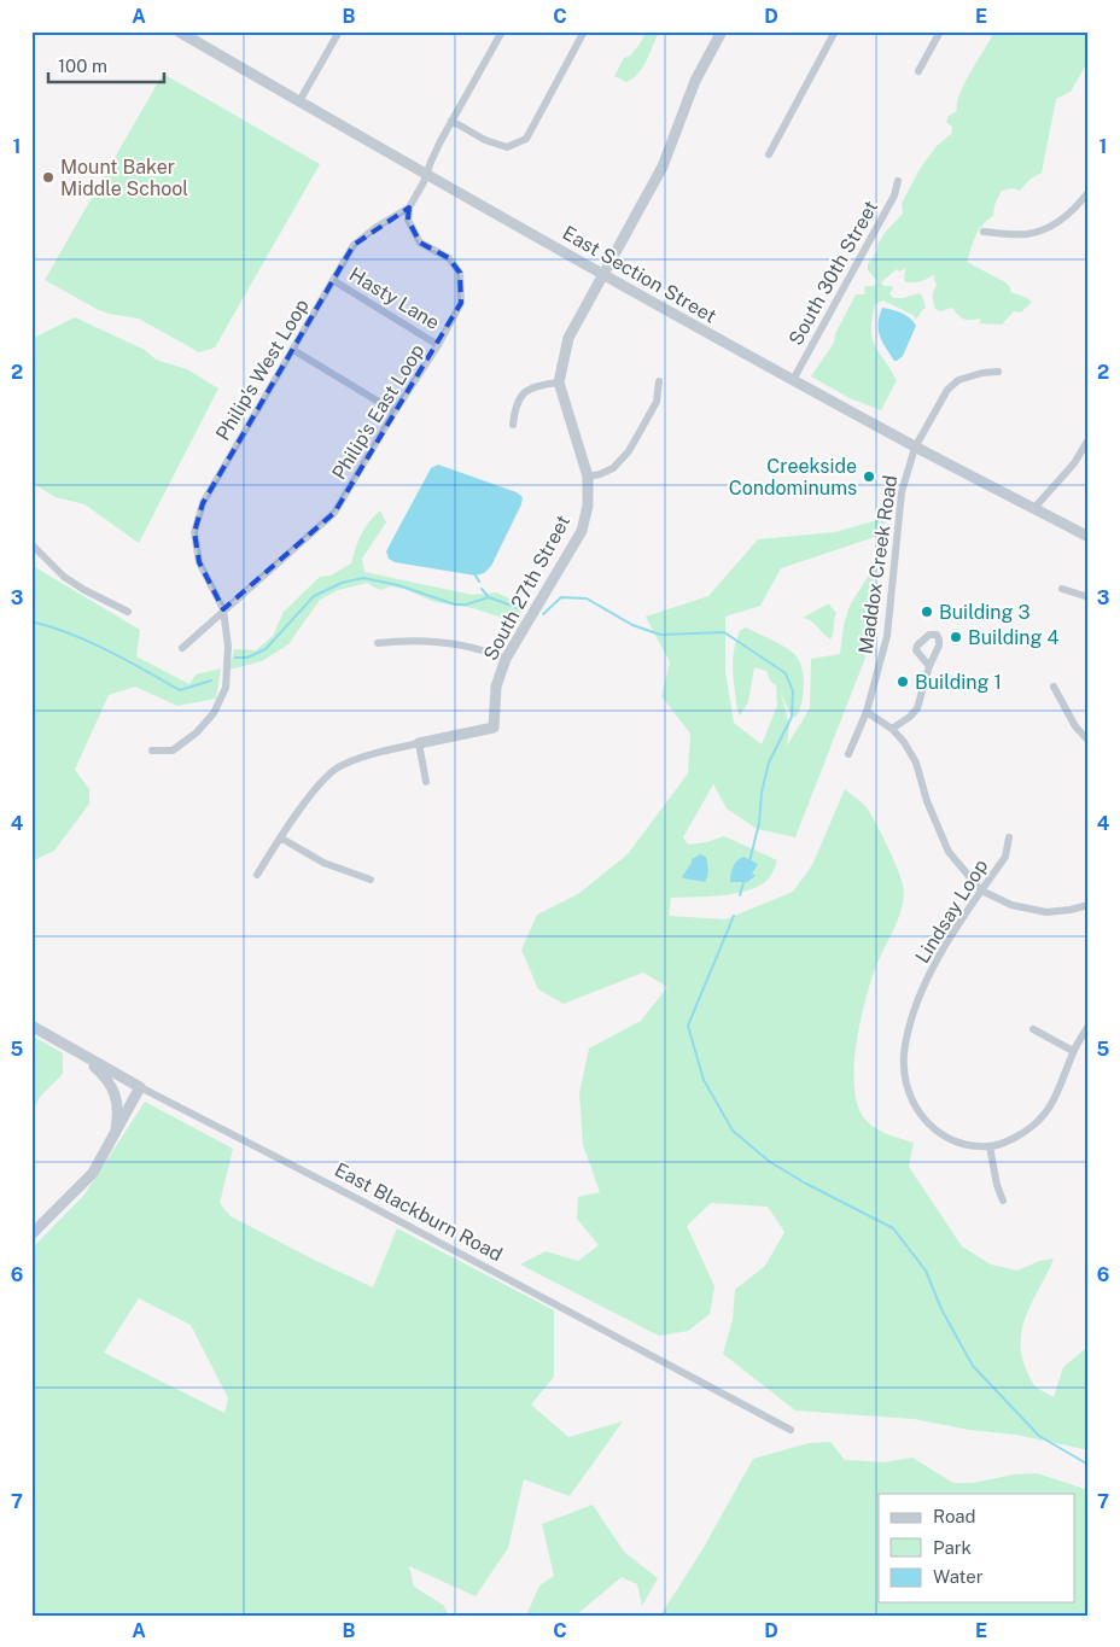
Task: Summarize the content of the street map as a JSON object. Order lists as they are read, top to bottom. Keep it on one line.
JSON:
{"streets":{"street":["South 30th Street","East Section Street","Hasty Lane","Philip's West Loop","Philip's East Loop","Maddox Creek Road","South 27th Street","Lindsay Loop","East Blackburn Road"]},"crossings":[["South 30th Street","East Section Street"],["East Section Street","Maddox Creek Road"],["East Section Street","South 27th Street"],["Hasty Lane","Philip's West Loop"],["Hasty Lane","Philip's East Loop"],["Philip's West Loop","Philip's East Loop"]],"places":["Mount Baker Middle School","Creekside Condominums","Building 3","Building 4","Building 1"],"legend":["Road","Park","Water"],"scale_bar":"100 m","grid":{"columns":["A","B","C","D","E"],"rows":["1","2","3","4","5","6","7"]}}
